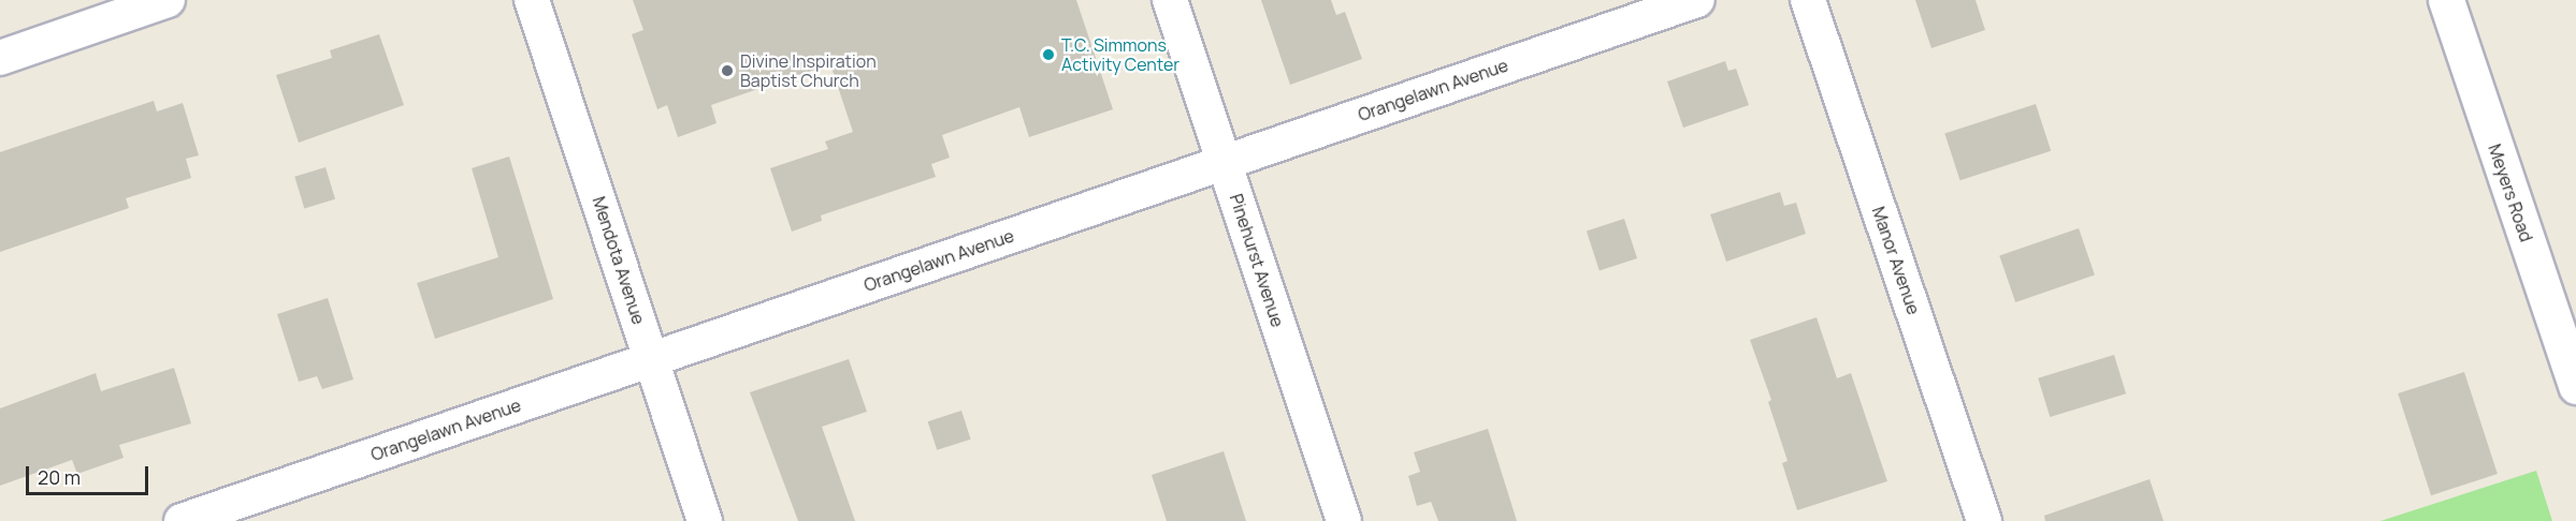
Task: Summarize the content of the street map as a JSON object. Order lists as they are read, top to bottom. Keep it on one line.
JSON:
{"streets":{"street":["Orangelawn Avenue","Meyers Road","Mendota Avenue","Pinehurst Avenue","Manor Avenue"]},"crossings":[["Orangelawn Avenue","Mendota Avenue"],["Orangelawn Avenue","Pinehurst Avenue"]],"places":["T.C. Simmons Activity Center","Divine Inspiration Baptist Church"],"scale_bar":"20 m"}
